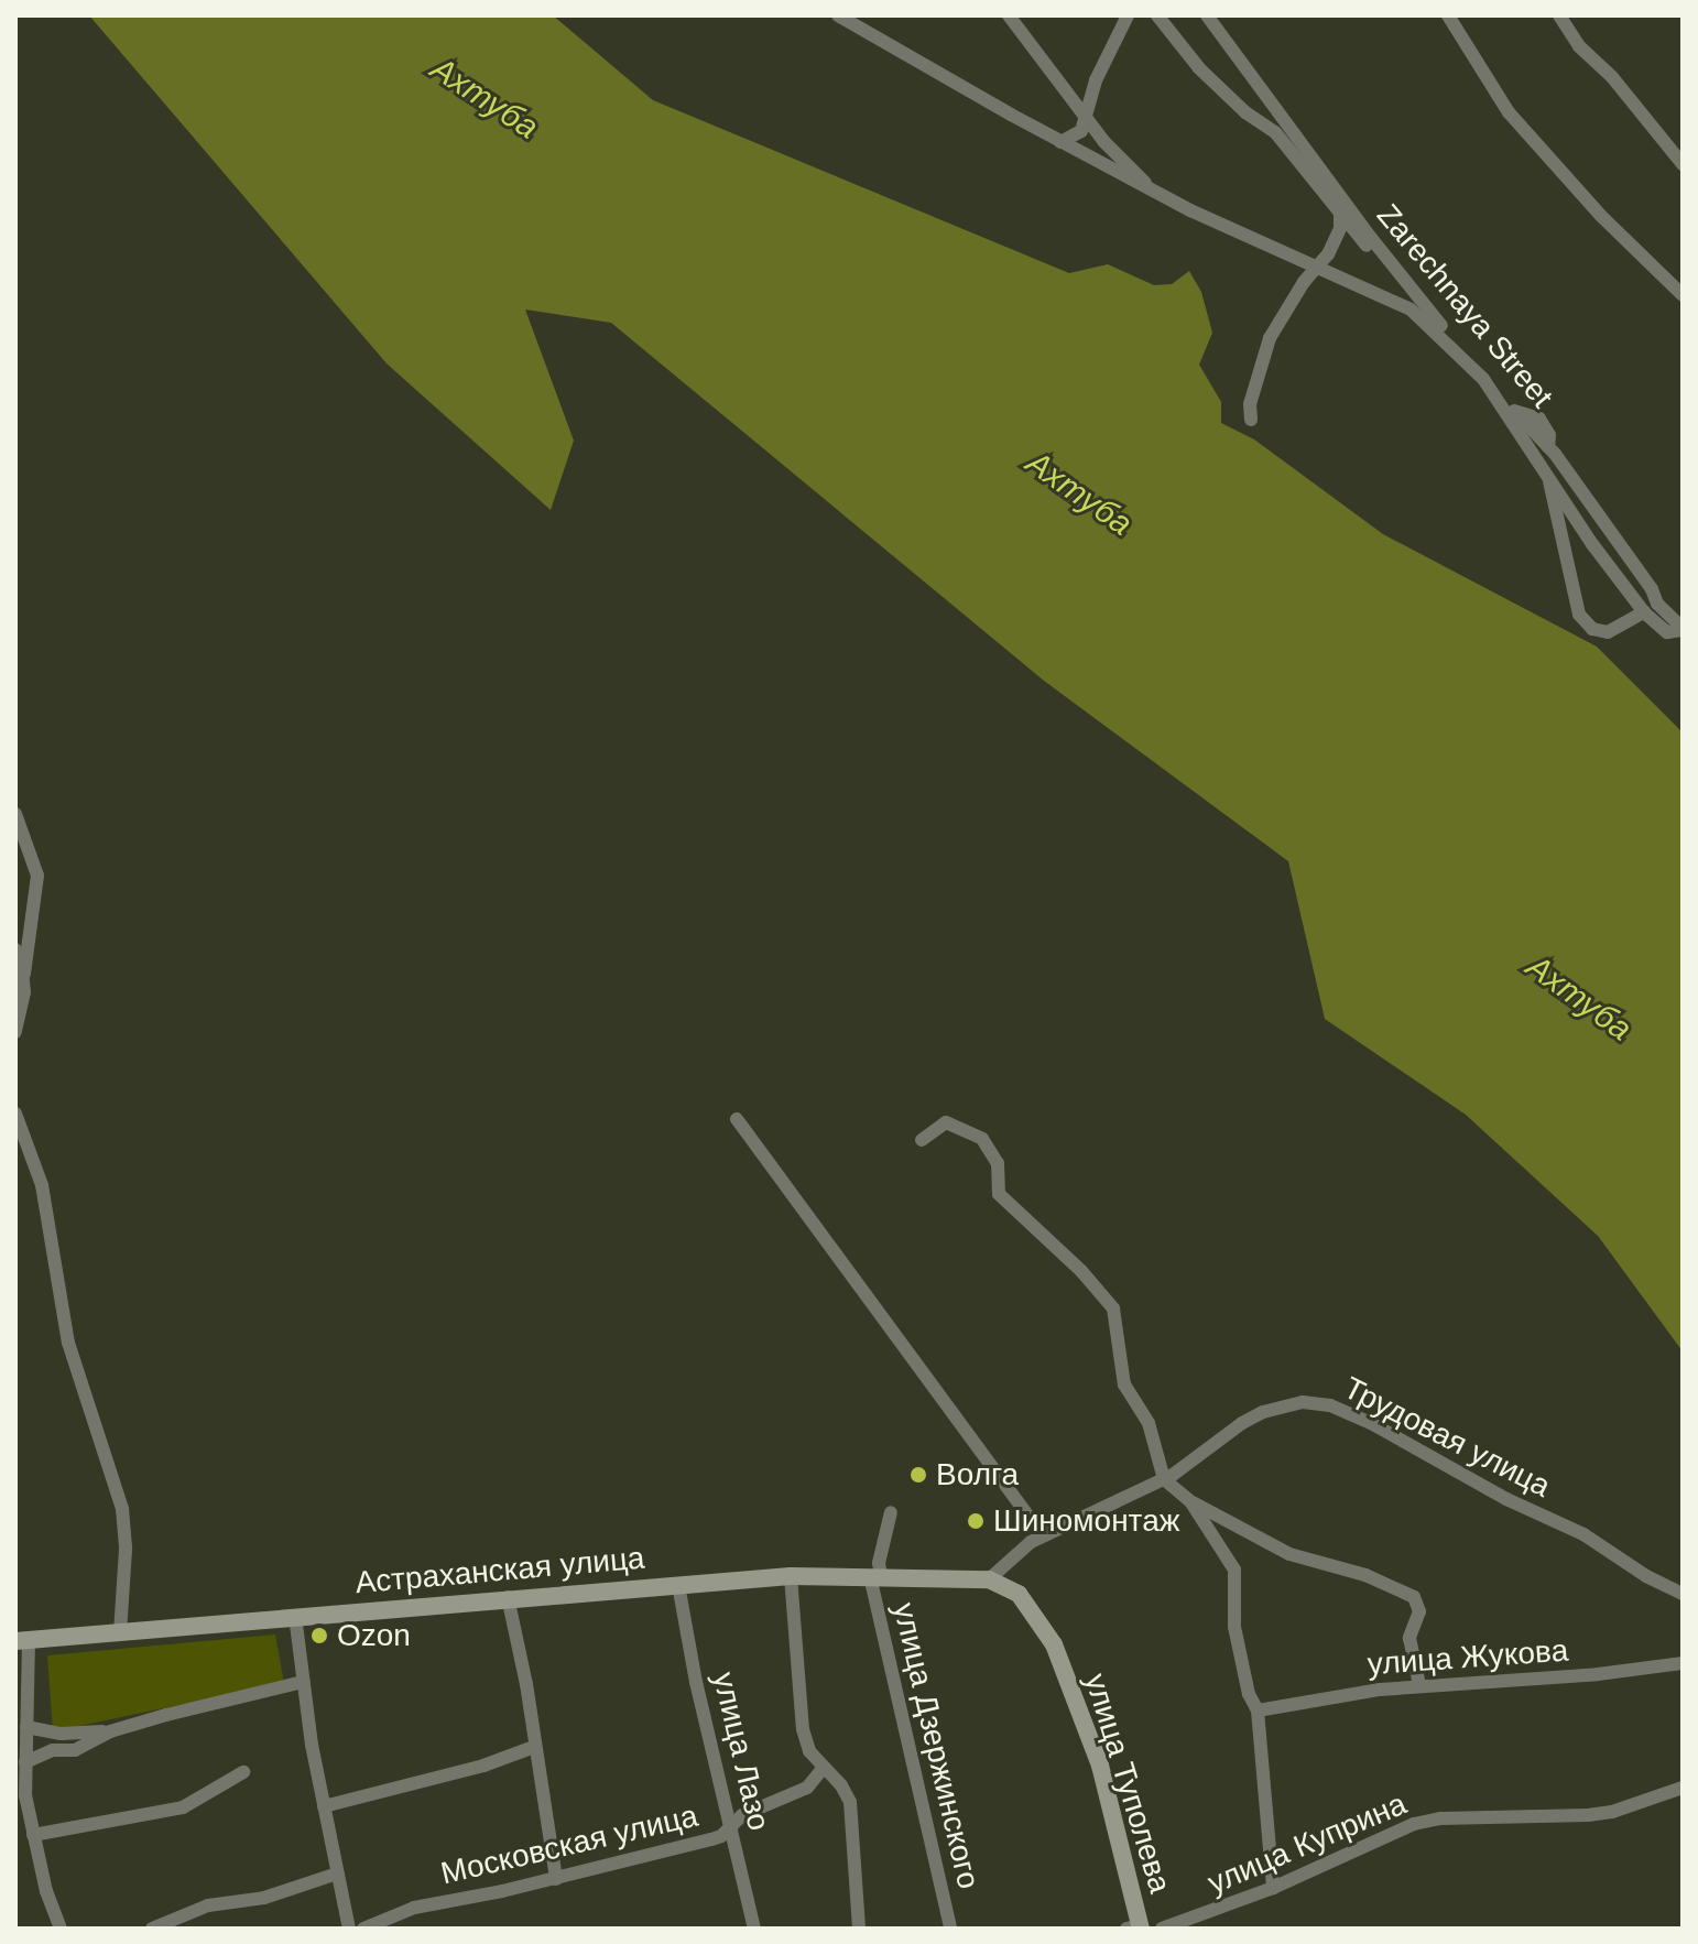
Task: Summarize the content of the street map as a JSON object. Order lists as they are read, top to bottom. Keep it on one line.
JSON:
{"streets":{"main road":["Астраханская улица","улица Туполева"],"street":["Zarechnaya Street","Трудовая улица","улица Жукова","улица Дзержинского","улица Лазо","улица Куприна","Московская улица"]},"crossings":[["Трудовая улица","Астраханская улица"],["Трудовая улица","улица Туполева"],["Астраханская улица","улица Дзержинского"],["Астраханская улица","улица Лазо"],["Астраханская улица","улица Туполева"],["улица Лазо","Московская улица"]],"water":["Ахтуба"],"places":["Волга","Шиномонтаж","Ozon"]}
